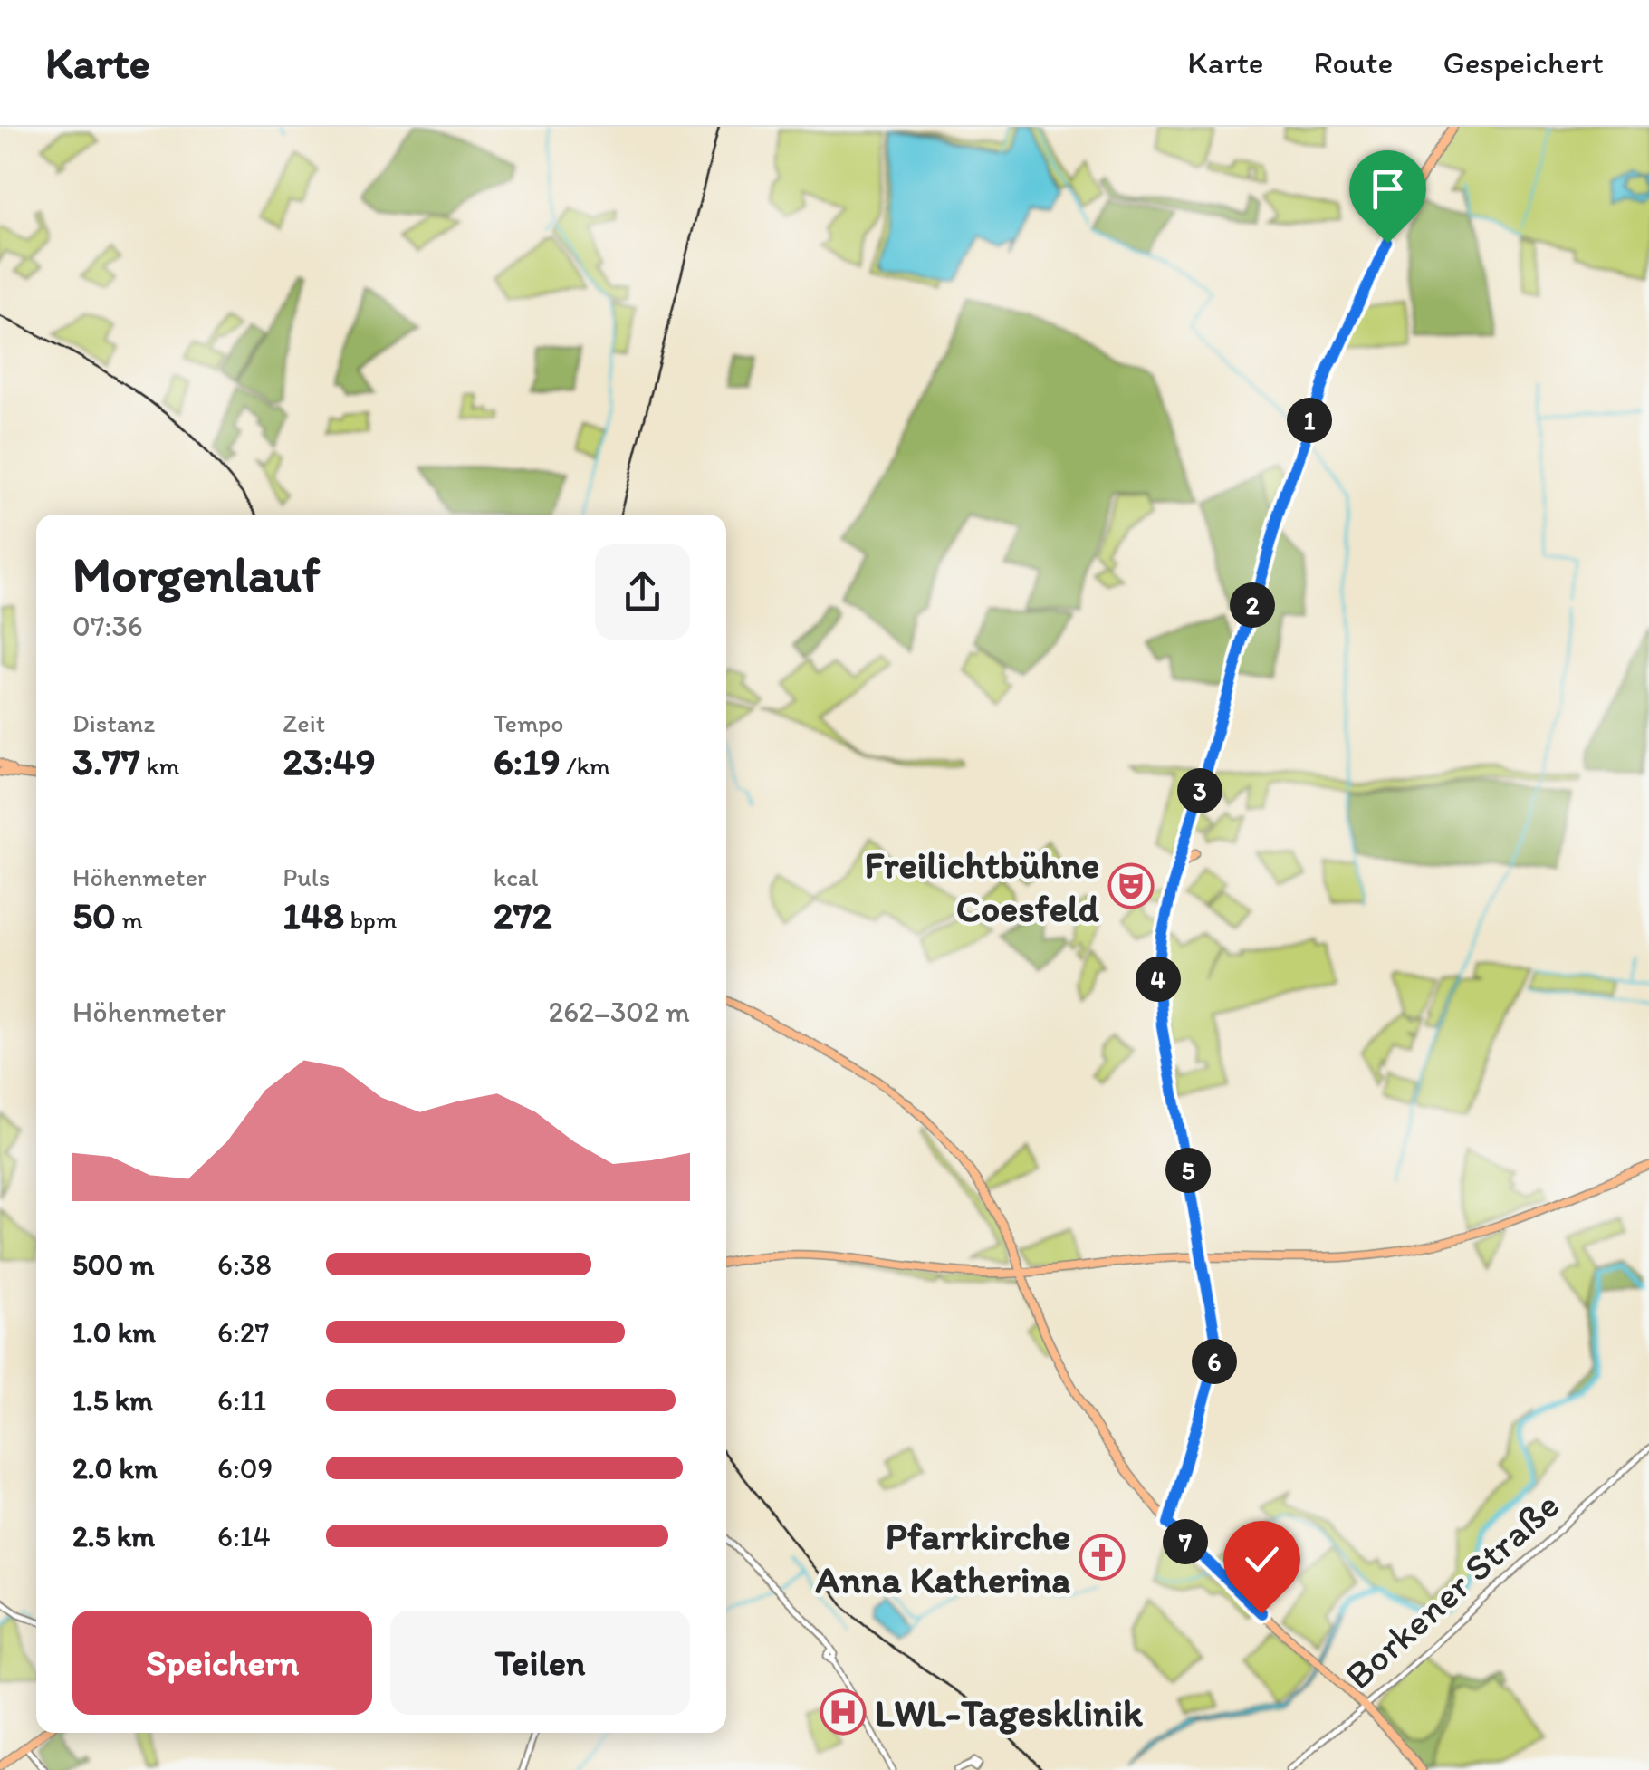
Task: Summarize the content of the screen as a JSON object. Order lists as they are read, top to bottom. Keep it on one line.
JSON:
{"streets":{"street":["Borkener Straße"]},"places":{"theatre":["Freilichtbühne Coesfeld"],"church":["Pfarrkirche Anna Katherina"],"hospital":["LWL-Tagesklinik"]},"page":{"header":"Karte","nav":["Karte","Route","Gespeichert"],"pins":["1","2","3","4","5","6","7"],"heading":["Morgenlauf","07:36"],"stats":[["Distanz","3.77 km"],["Zeit","23:49"],["Tempo","6:19 /km"],["Höhenmeter","50 m"],["Puls","148 bpm"],["kcal","272"]],"chart":["Höhenmeter","262–302 m"],"list":[{"name":"500 m","note":"6:38"},{"name":"1.0 km","note":"6:27"},{"name":"1.5 km","note":"6:11"},{"name":"2.0 km","note":"6:09"},{"name":"2.5 km","note":"6:14"}],"buttons":["Speichern","Teilen"]}}
